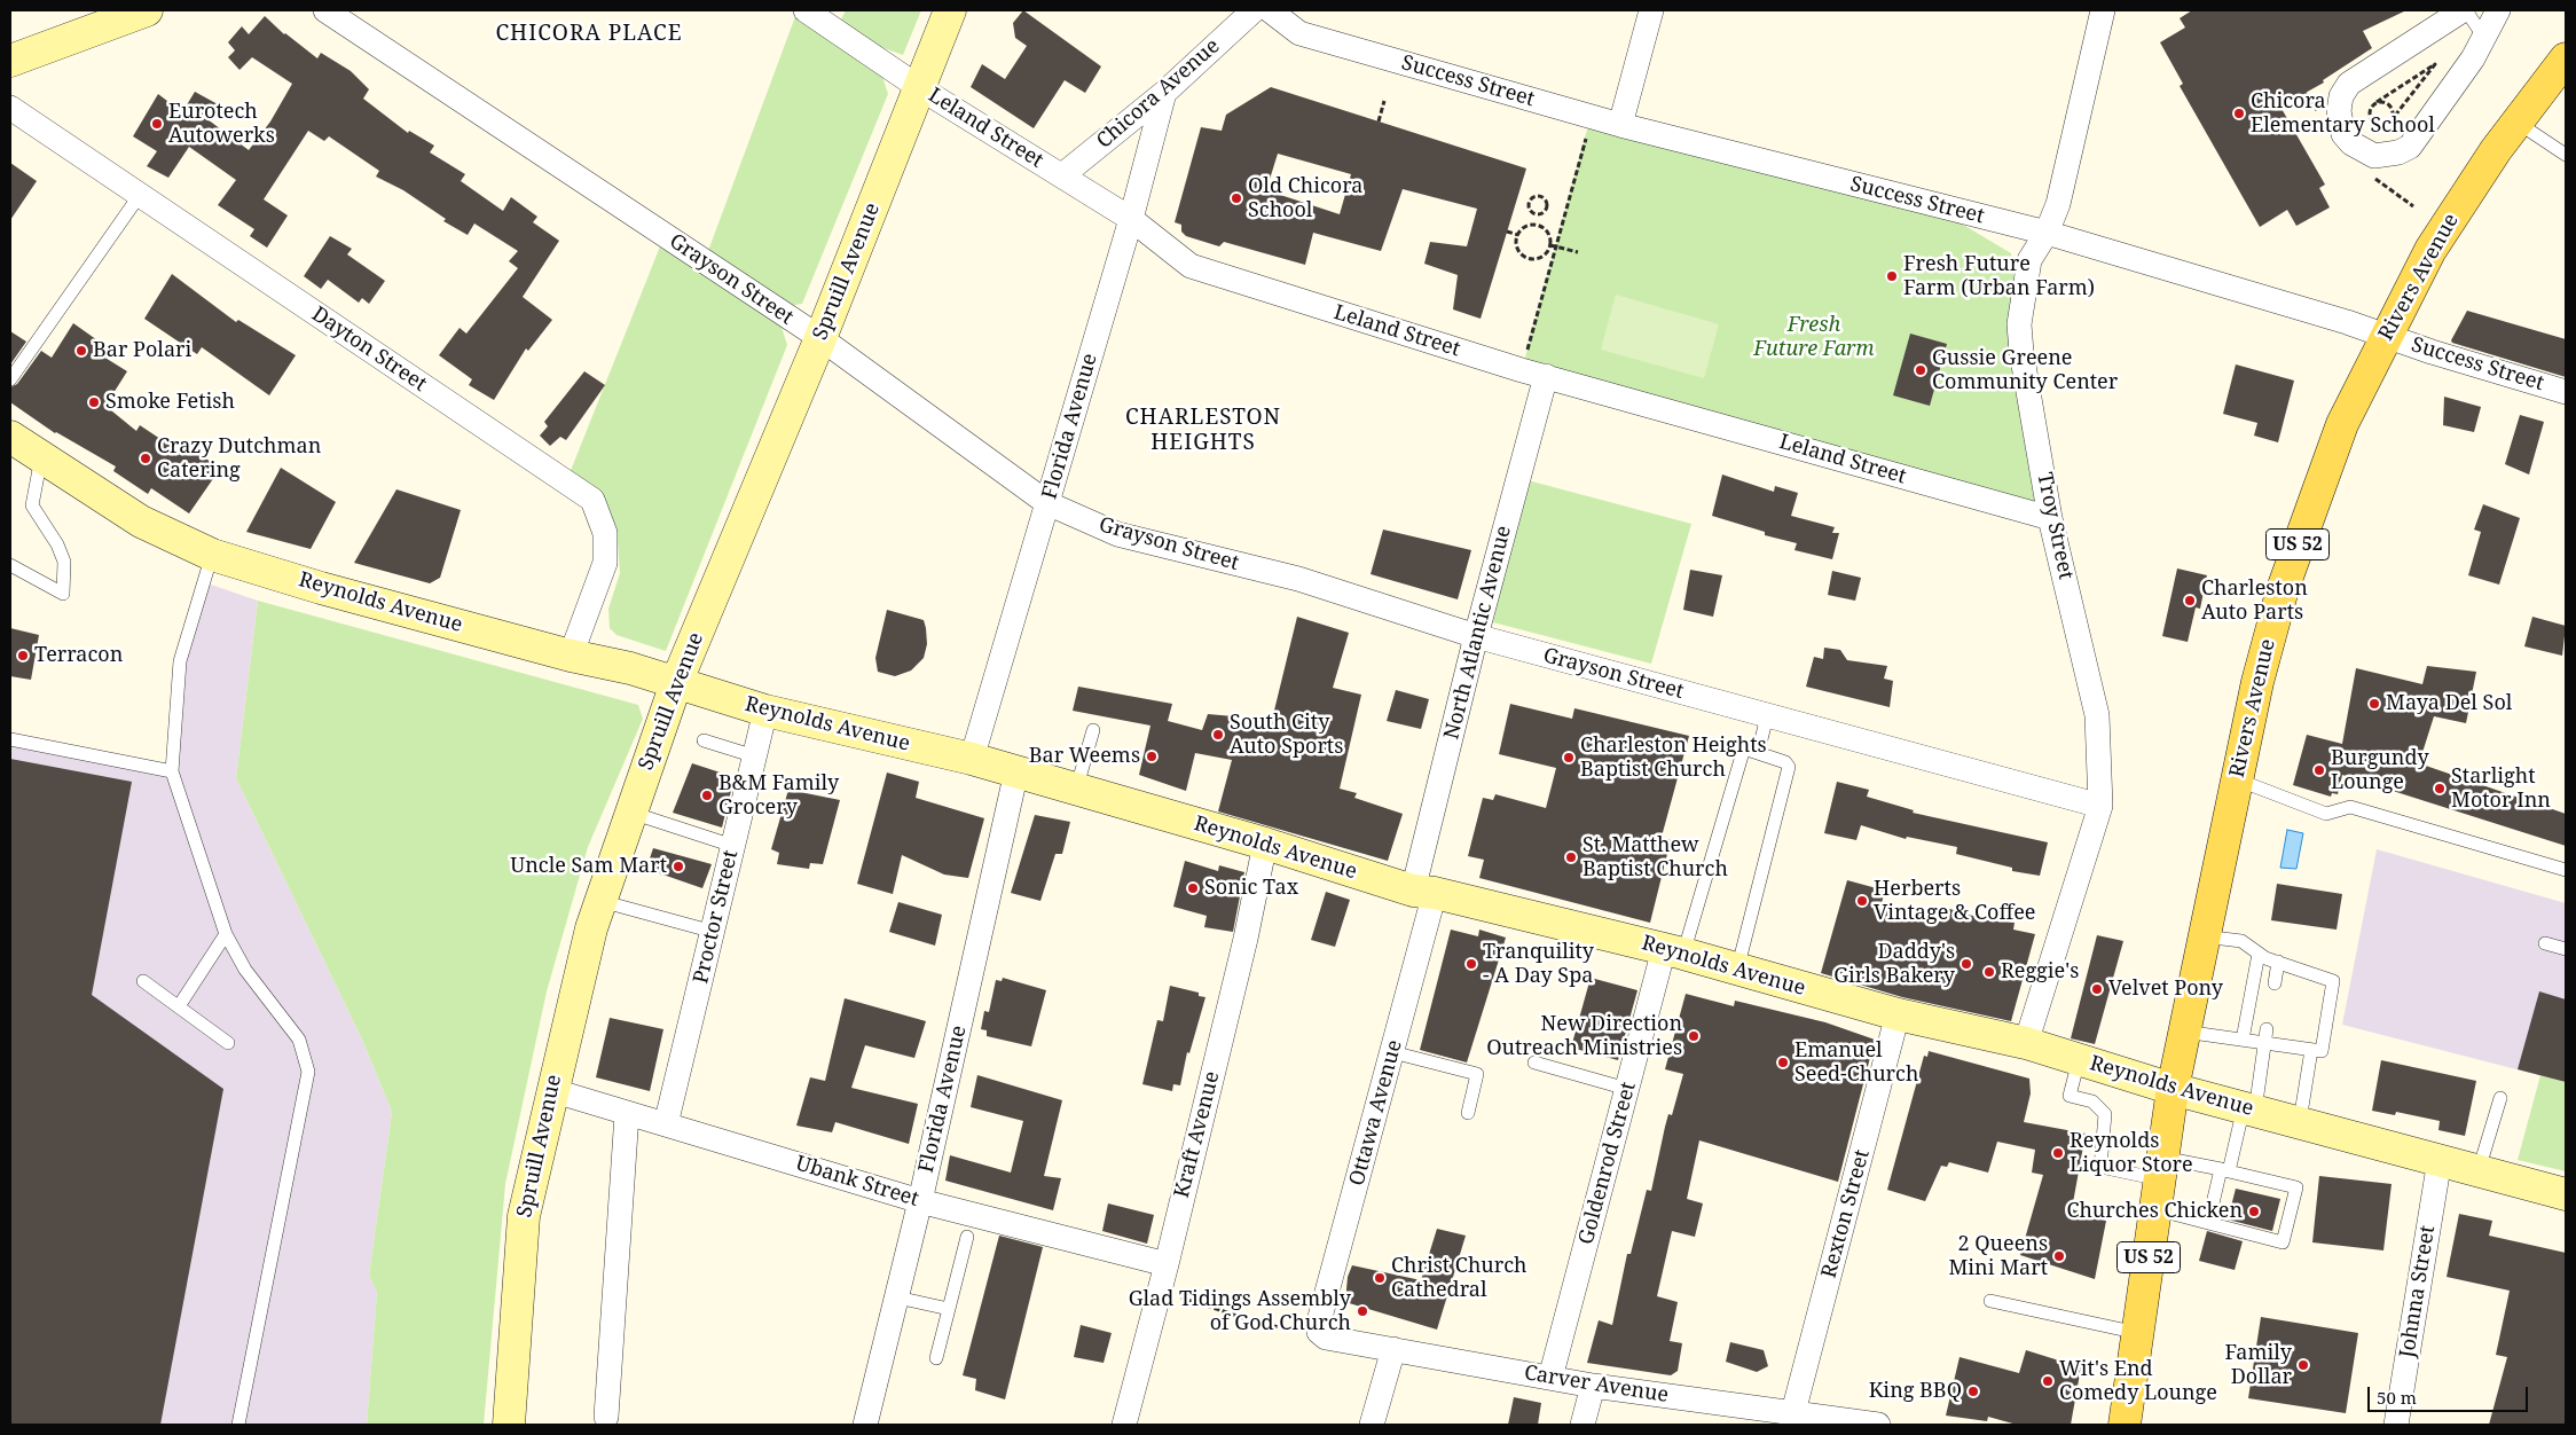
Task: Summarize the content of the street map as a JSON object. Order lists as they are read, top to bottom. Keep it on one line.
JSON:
{"streets":{"main road":["Rivers Avenue","US 52"],"street":["Success Street","Chicora Avenue","Leland Street","Spruill Avenue","Grayson Street","Dayton Street","Florida Avenue","Troy Street","Reynolds Avenue","North Atlantic Avenue","Proctor Street","Ottawa Avenue","Kraft Avenue","Goldenrod Street","Ubank Street","Rexton Street","Johnna Street","Carver Avenue"]},"crossings":[["Success Street","Rivers Avenue"],["Success Street","Troy Street"],["Chicora Avenue","Leland Street"],["Chicora Avenue","Florida Avenue"],["Leland Street","Spruill Avenue"],["Leland Street","Florida Avenue"],["Leland Street","Troy Street"],["Leland Street","North Atlantic Avenue"],["Spruill Avenue","Grayson Street"],["Spruill Avenue","Reynolds Avenue"],["Spruill Avenue","Ubank Street"],["Rivers Avenue","Reynolds Avenue"],["Grayson Street","Florida Avenue"],["Grayson Street","Troy Street"],["Grayson Street","North Atlantic Avenue"],["Dayton Street","Reynolds Avenue"],["Florida Avenue","Reynolds Avenue"],["Florida Avenue","Ubank Street"],["Troy Street","Reynolds Avenue"],["Reynolds Avenue","North Atlantic Avenue"],["Reynolds Avenue","Proctor Street"],["Reynolds Avenue","Ottawa Avenue"],["Reynolds Avenue","Kraft Avenue"],["Reynolds Avenue","Goldenrod Street"],["Reynolds Avenue","Rexton Street"],["Reynolds Avenue","Johnna Street"],["North Atlantic Avenue","Ottawa Avenue"],["Proctor Street","Ubank Street"],["Ottawa Avenue","Carver Avenue"],["Kraft Avenue","Ubank Street"],["Goldenrod Street","Carver Avenue"],["Rexton Street","Carver Avenue"]],"districts":["CHICORA PLACE","CHARLESTON HEIGHTS"],"parks":["Fresh Future Farm"],"places":["Chicora Elementary School","Eurotech Autowerks","Old Chicora School","Fresh Future Farm (Urban Farm)","Bar Polari","Gussie Greene Community Center","Smoke Fetish","Crazy Dutchman Catering","Charleston Auto Parts","Terracon","Maya Del Sol","South City Auto Sports","Bar Weems","Charleston Heights Baptist Church","Burgundy Lounge","Starlight Motor Inn","B&M Family Grocery","St. Matthew Baptist Church","Uncle Sam Mart","Sonic Tax","Herberts Vintage & Coffee","Tranquility - A Day Spa","Daddy's Girls Bakery","Reggie's","Velvet Pony","New Direction Outreach Ministries","Emanuel Seed-Church","Reynolds Liquor Store","Churches Chicken","2 Queens Mini Mart","Christ Church Cathedral","Glad Tidings Assembly of God Church","Family Dollar","Wit's End Comedy Lounge","King BBQ"],"scale_bar":"50 m"}
